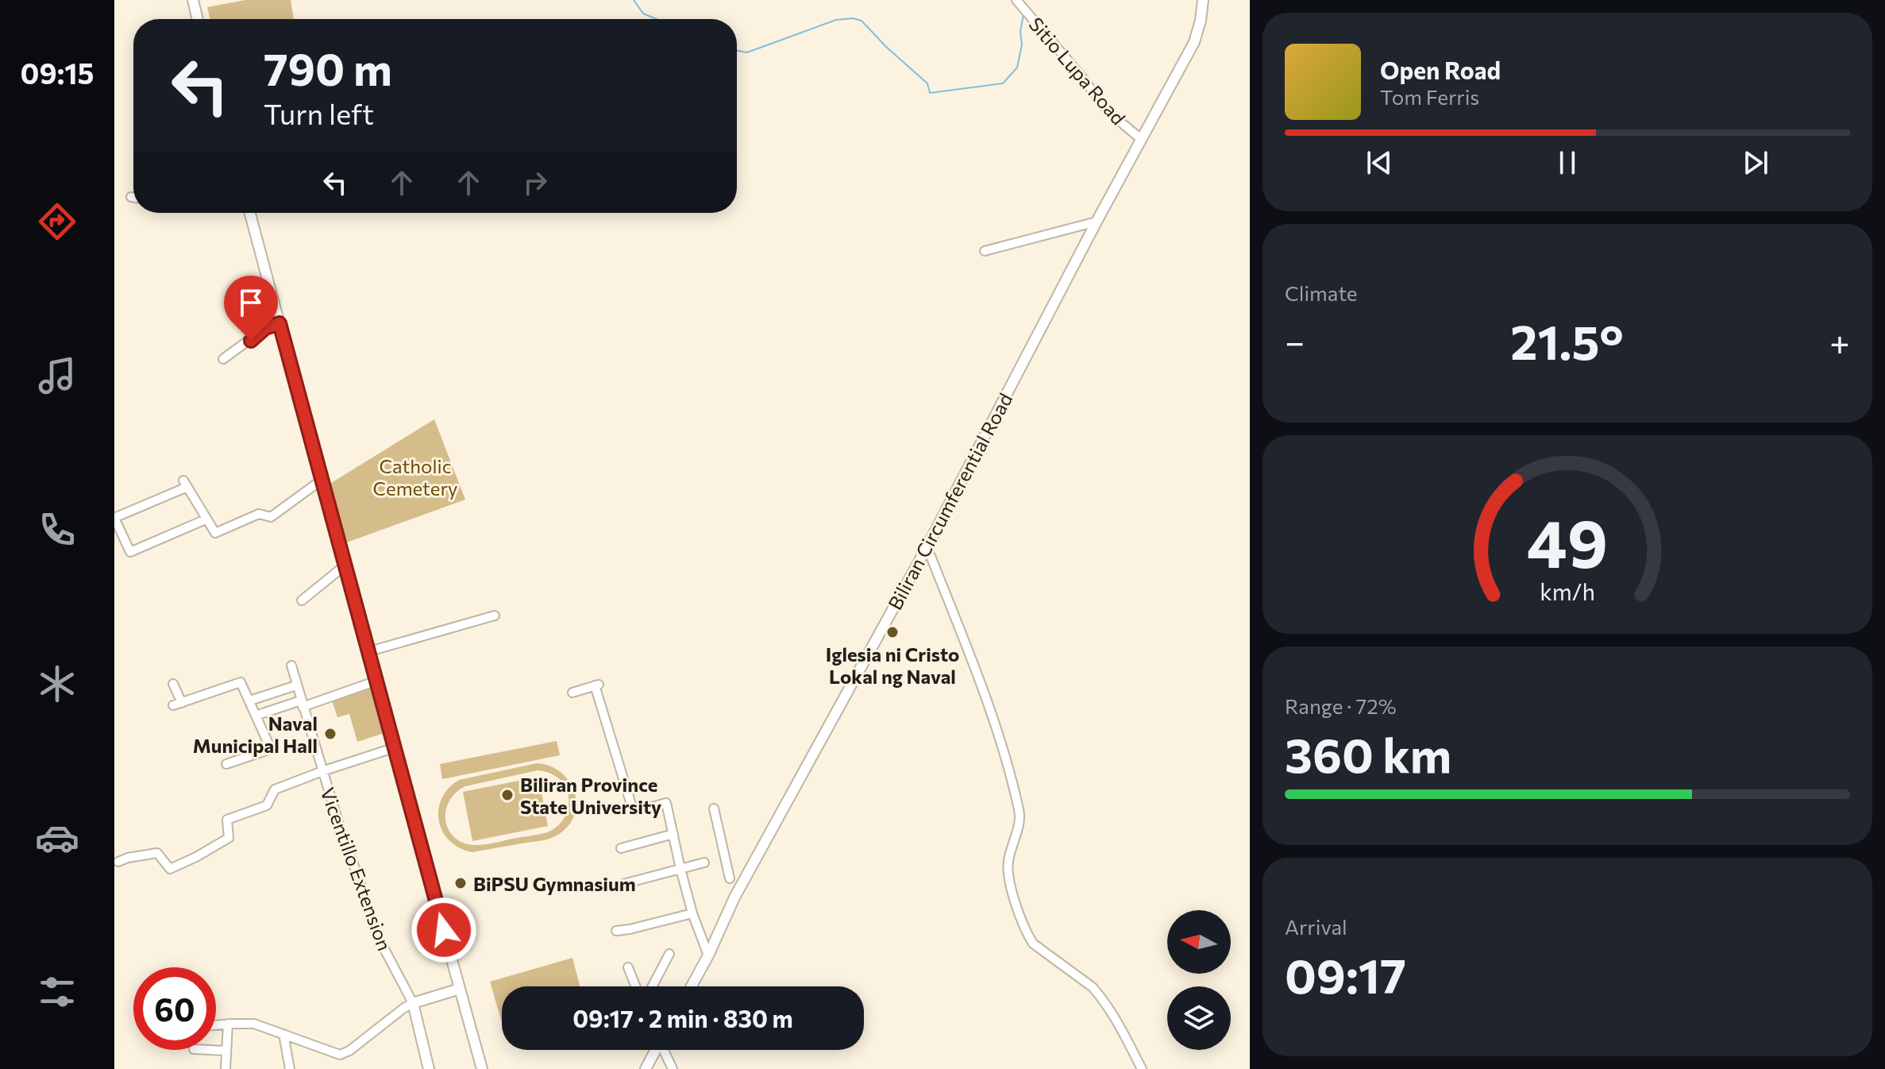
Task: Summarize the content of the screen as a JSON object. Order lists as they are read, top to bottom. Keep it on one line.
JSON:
{"streets":{"main road":["Biliran Circumferential Road","Vicentillo Extension"],"street":["Sitio Lupa Road"]},"crossings":[["Sitio Lupa Road","Biliran Circumferential Road"]],"parks":["Catholic Cemetery"],"places":["Iglesia ni Cristo Lokal ng Naval","Naval Municipal Hall","Biliran Province State University","BiPSU Gymnasium"],"north":"left","page":{"tabs":"09:15","turn":["790 m","Turn left"],"song":["Open Road","Tom Ferris"],"tile":["Climate",["Range · 72%","360 km"],["Arrival","09:17"]],"heat":["−","21.5°","+"],"limit":"60","trip":"09:17 · 2 min · 830 m","gauge":["49","km/h"]}}
